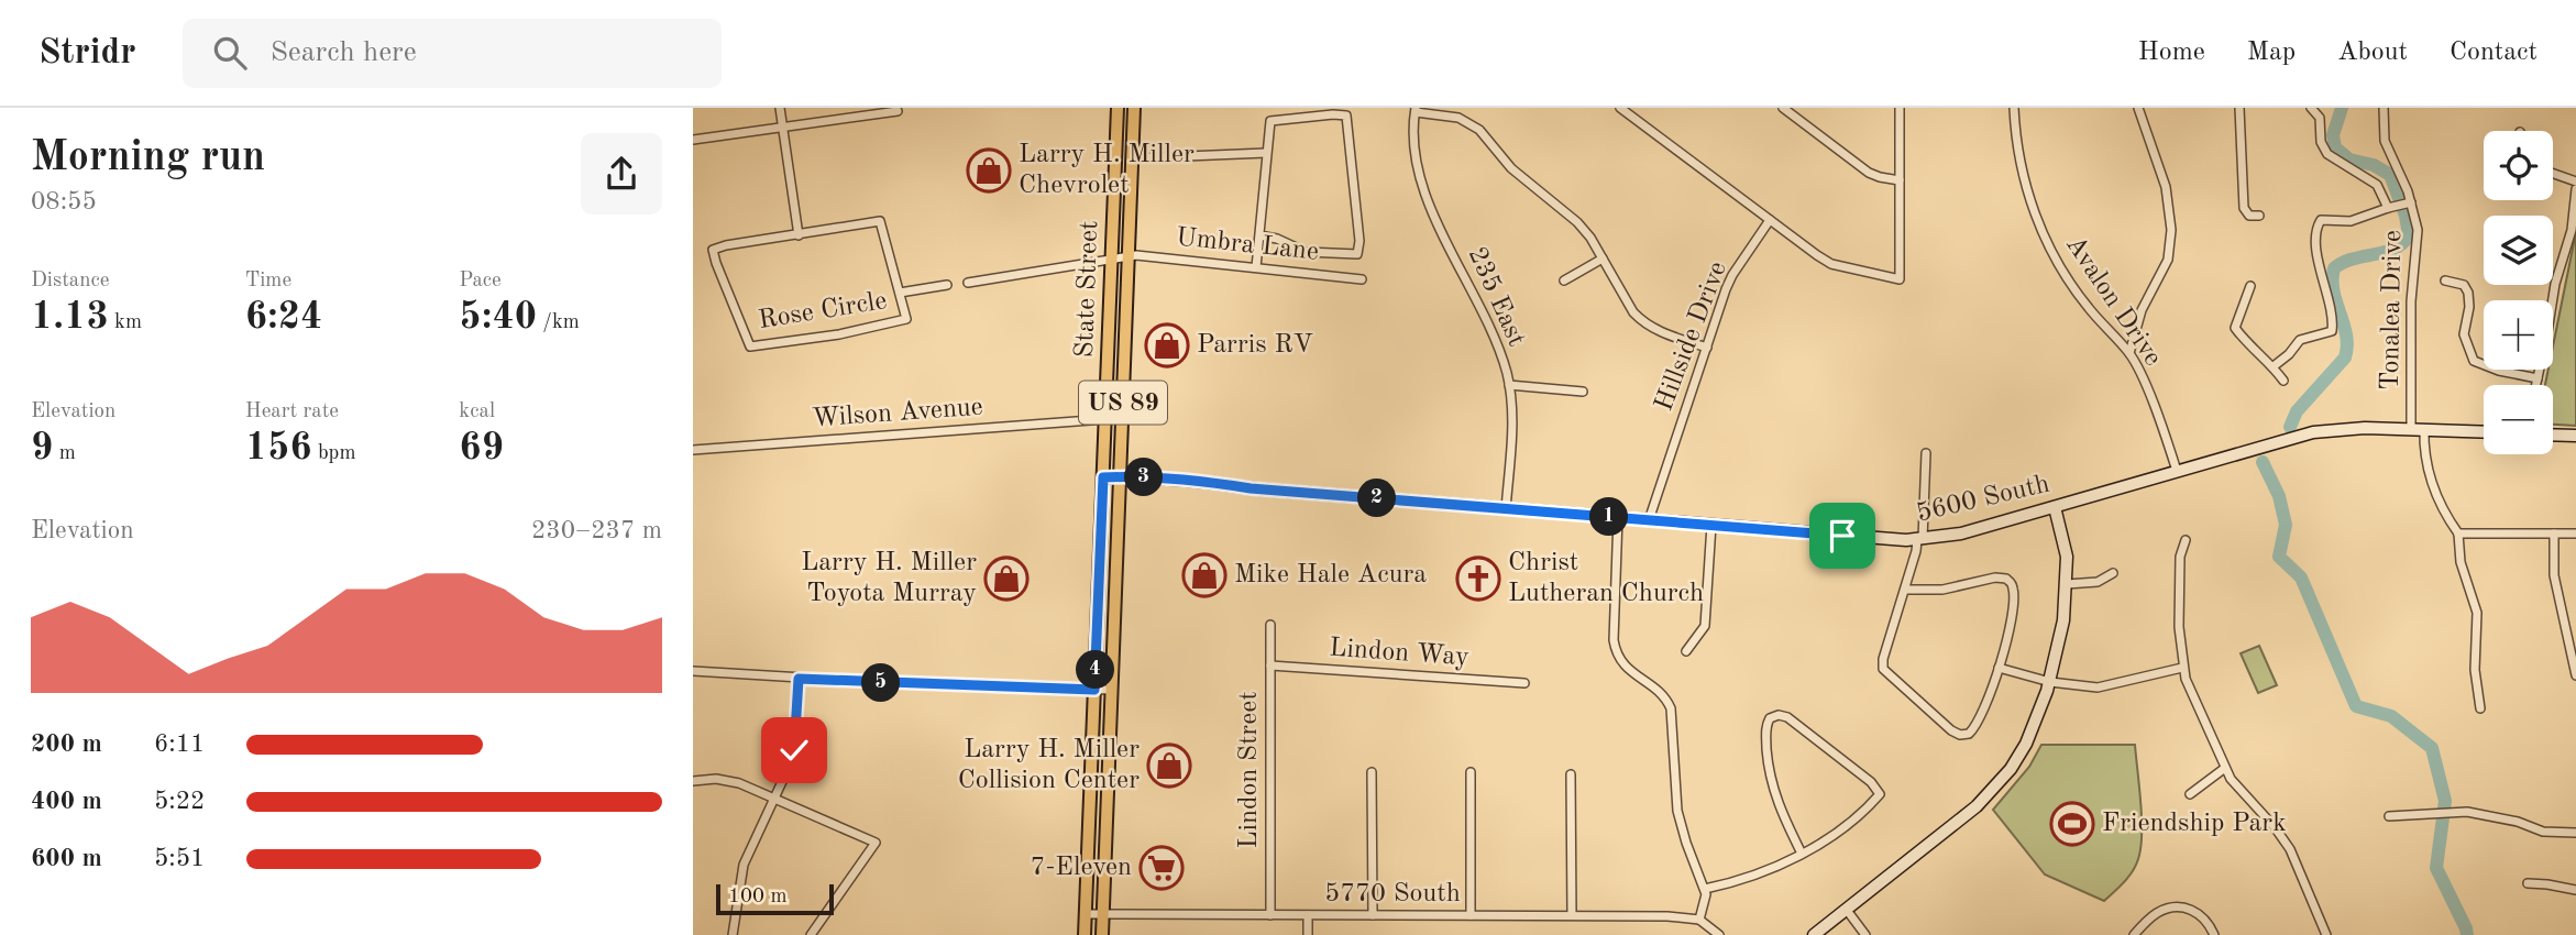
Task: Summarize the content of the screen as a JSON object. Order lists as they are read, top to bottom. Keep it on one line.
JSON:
{"streets":{"main road":["State Street","US 89"],"street":["Umbra Lane","235 East","Avalon Drive","Tonalea Drive","Rose Circle","Hillside Drive","Wilson Avenue","5600 South","Lindon Way","Lindon Street","5770 South"]},"crossings":[["Umbra Lane","State Street"],["State Street","Wilson Avenue"],["State Street","5600 South"],["State Street","5770 South"],["235 East","5600 South"],["Avalon Drive","5600 South"],["Tonalea Drive","5600 South"],["Hillside Drive","5600 South"],["Lindon Way","Lindon Street"],["Lindon Street","5770 South"]],"places":{"shop":["Larry H. Miller Chevrolet","Parris RV","Mike Hale Acura","Larry H. Miller Toyota Murray","Larry H. Miller Collision Center"],"church":["Christ Lutheran Church"],"sports":["Friendship Park"],"supermarket":["7-Eleven"]},"scale_bar":"100 m","page":{"header":"Stridr","search":"Search here","nav":["Home","Map","About","Contact"],"heading":["Morning run","08:55"],"map_buttons":["+","−"],"stats":[["Distance","1.13 km"],["Time","6:24"],["Pace","5:40 /km"],["Elevation","9 m"],["Heart rate","156 bpm"],["kcal","69"]],"pins":["3","2","1","4","5"],"chart":["Elevation","230–237 m"],"list":[{"name":"200 m","note":"6:11"},{"name":"400 m","note":"5:22"},{"name":"600 m","note":"5:51"}],"scale":"100 m"}}
